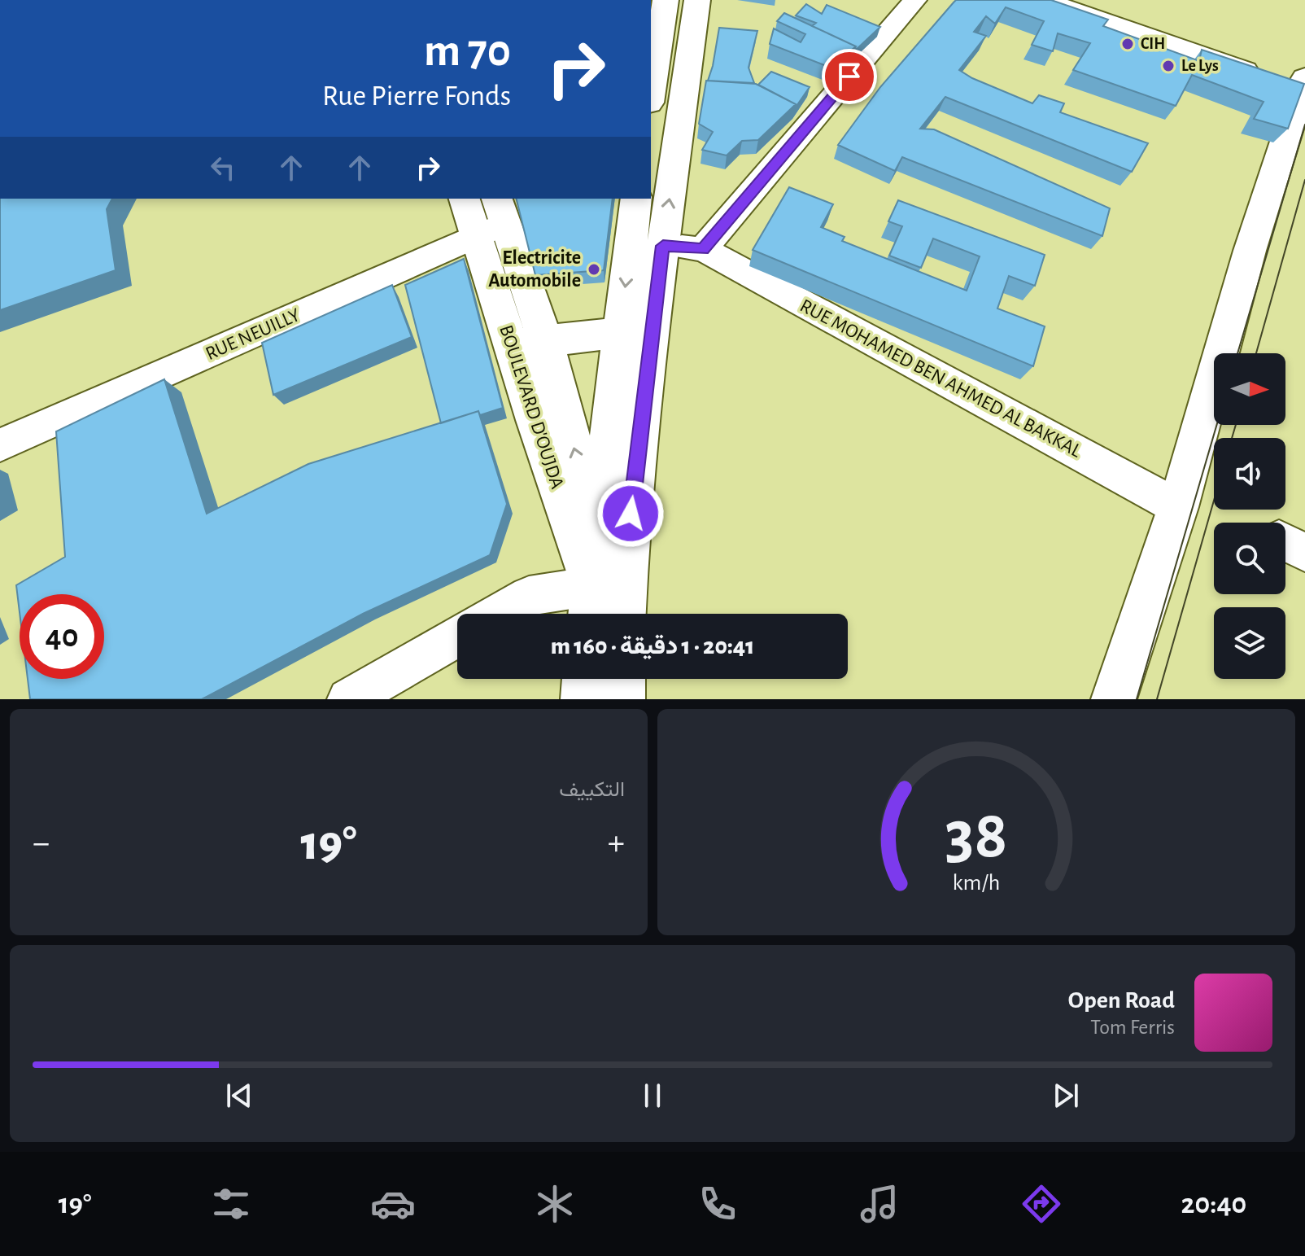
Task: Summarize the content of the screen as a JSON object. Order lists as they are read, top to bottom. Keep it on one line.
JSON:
{"streets":{"street":["RUE NEUILLY","RUE MOHAMED BEN AHMED AL BAKKAL","BOULEVARD D'OUJDA"]},"crossings":[["RUE NEUILLY","BOULEVARD D'OUJDA"]],"places":["CIH","Le Lys","Electricite Automobile"],"north":"right","page":{"turn":["70 m","Rue Pierre Fonds"],"limit":"40","trip":"20:41 · 1 دقيقة · 160 m","tile":"التكييف","heat":["−","19°","+"],"song":["Open Road","Tom Ferris"],"tabs":["20:40","19°"],"gauge":["38","km/h"]}}
